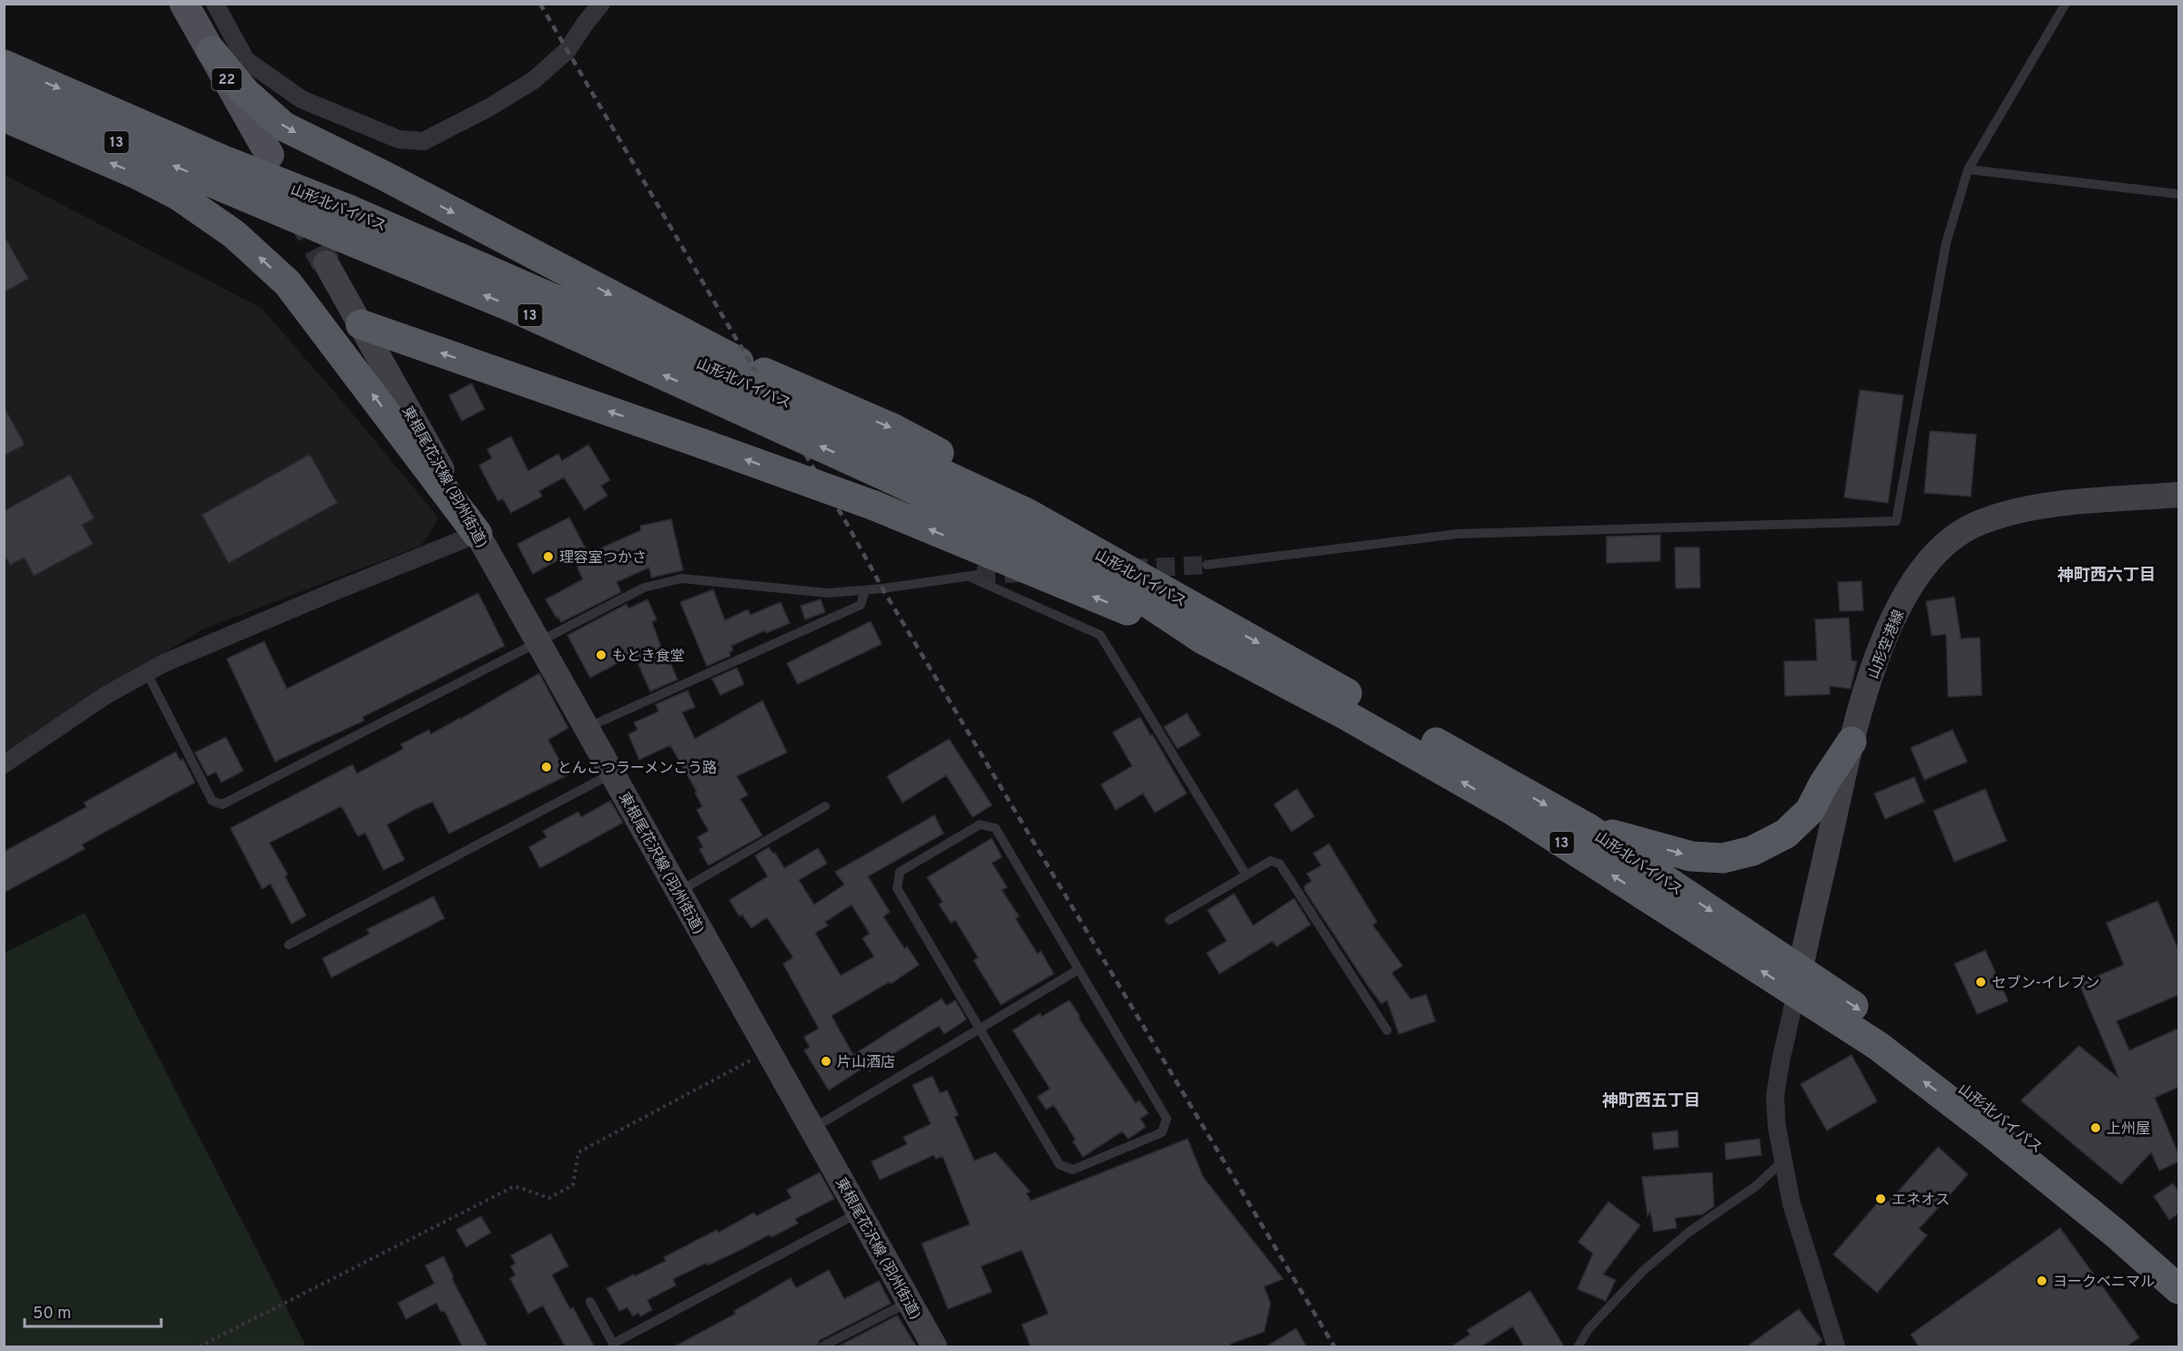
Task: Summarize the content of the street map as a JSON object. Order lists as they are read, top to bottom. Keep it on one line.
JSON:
{"streets":{"highway":["13","山形北バイパス"],"main road":["22","東根尾花沢線 (羽州街道)","山形空港線"]},"crossings":[["山形北バイパス","山形空港線"]],"districts":["神町西六丁目","神町西五丁目"],"places":["理容室つかさ","もとき食堂","とんこつラーメンこう路","セブン-イレブン","片山酒店","上州屋","エネオス","ヨークベニマル"],"scale_bar":"50 m"}
